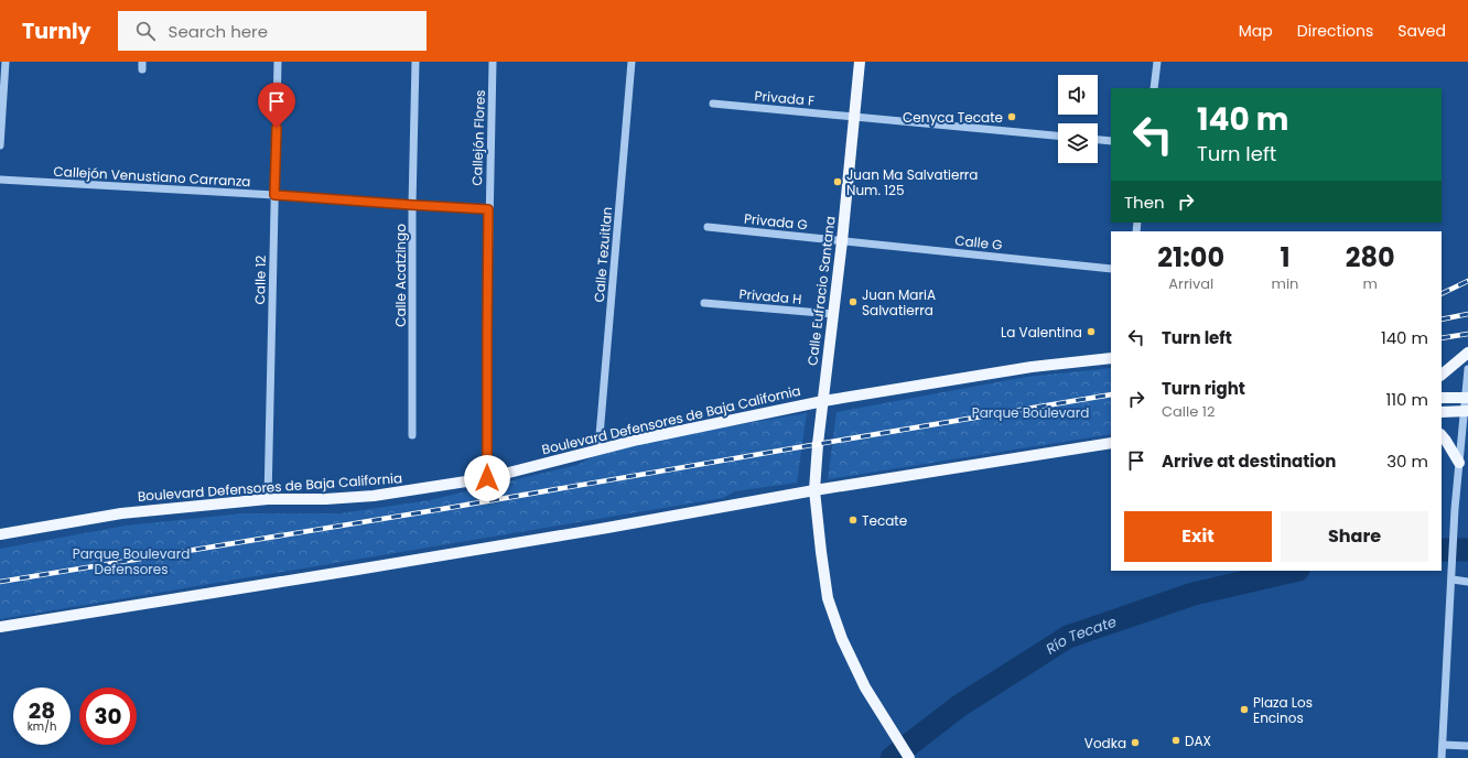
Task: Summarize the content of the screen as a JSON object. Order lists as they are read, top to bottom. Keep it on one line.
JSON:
{"streets":{"main road":["Calle Eufracio Santana","Boulevard Defensores de Baja California"],"street":["Privada F","Callejón Flores","Callejón Venustiano Carranza","Privada G","Calle G","Calle Tezuitlan","Calle Acatzingo","Calle 12","Privada H"]},"crossings":[["Privada F","Calle Eufracio Santana"],["Callejón Flores","Callejón Venustiano Carranza"],["Callejón Flores","Boulevard Defensores de Baja California"],["Callejón Venustiano Carranza","Calle Acatzingo"],["Callejón Venustiano Carranza","Calle 12"],["Privada G","Calle G"],["Privada G","Calle Eufracio Santana"],["Calle G","Calle Eufracio Santana"],["Calle Tezuitlan","Boulevard Defensores de Baja California"],["Calle 12","Boulevard Defensores de Baja California"],["Calle Eufracio Santana","Privada H"],["Calle Eufracio Santana","Boulevard Defensores de Baja California"]],"water":["Río Tecate"],"parks":["Parque Boulevard","Parque Boulevard Defensores"],"places":["Cenyca Tecate","Juan Ma Salvatierra Num. 125","Juan MariA Salvatierra","La Valentina","Tecate","Plaza Los Encinos","DAX","Vodka"],"page":{"header":"Turnly","search":"Search here","nav":["Map","Directions","Saved"],"turn":["140 m","Turn left"],"then":"Then","eta":["21:00","Arrival","1","min","280","m"],"list":[{"name":"Turn left","value":"140 m"},{"name":"Turn right","note":"Calle 12","value":"110 m"},{"name":"Arrive at destination","value":"30 m"}],"buttons":["Exit","Share"],"speed":"28 km/h","limit":"30"}}
